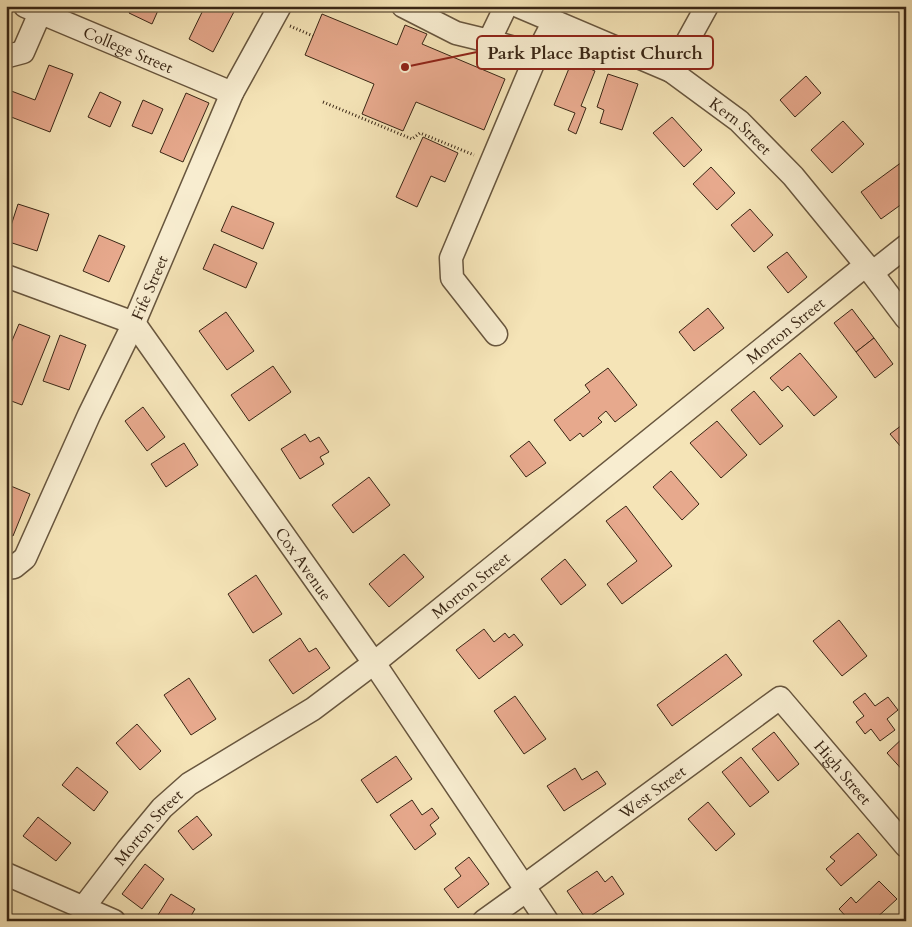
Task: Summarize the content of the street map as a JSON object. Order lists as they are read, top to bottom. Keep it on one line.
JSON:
{"streets":{"street":["College Street","Kern Street","Fife Street","Morton Street","Cox Avenue","High Street","West Street"]},"crossings":[["College Street","Fife Street"],["Kern Street","Morton Street"],["Fife Street","Cox Avenue"],["Morton Street","Cox Avenue"],["Cox Avenue","West Street"],["High Street","West Street"]],"places":["Park Place Baptist Church"]}
